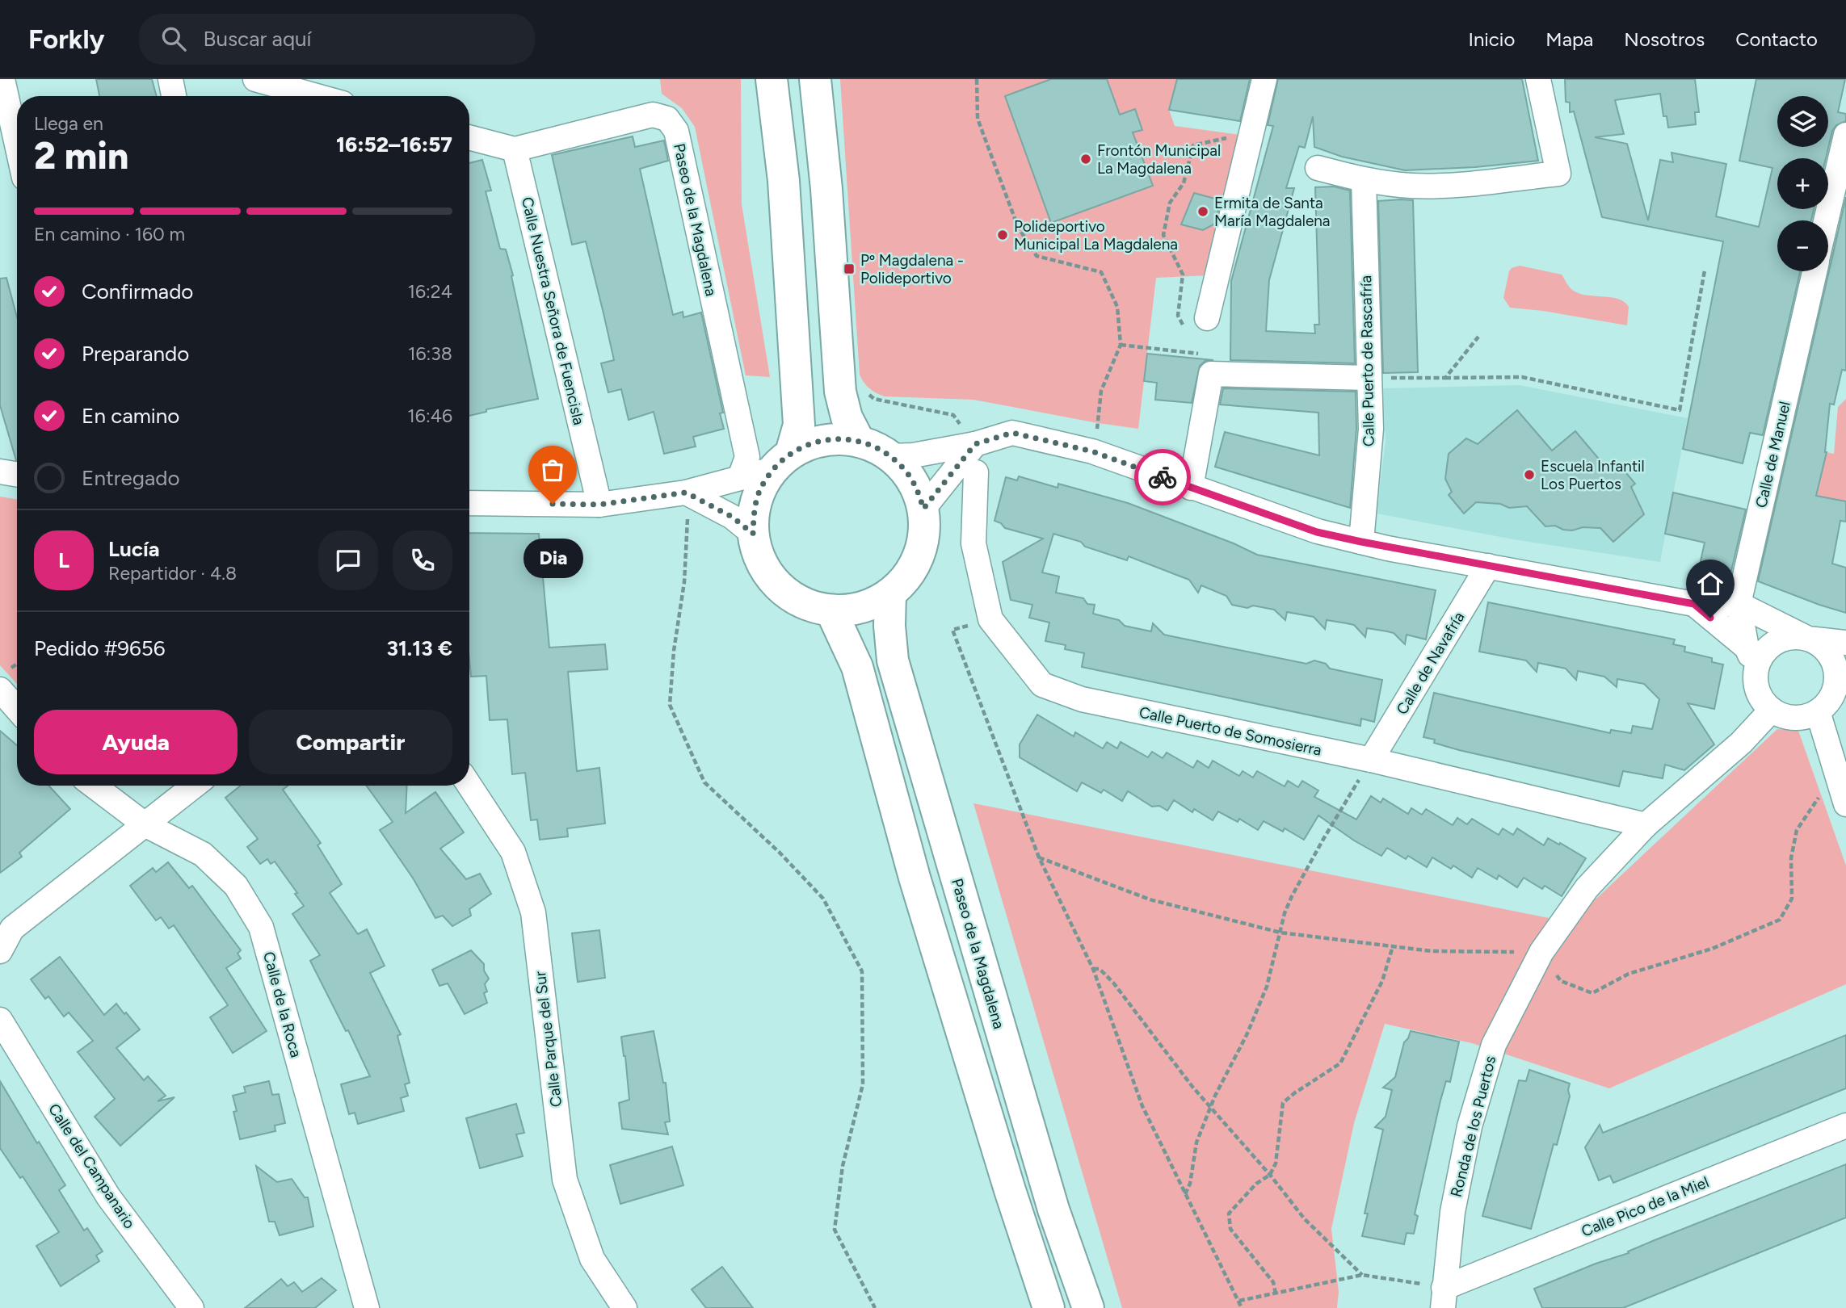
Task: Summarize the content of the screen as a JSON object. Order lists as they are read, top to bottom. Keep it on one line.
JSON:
{"streets":{"main road":["Paseo de la Magdalena"],"street":["Calle Nuestra Señora de Fuencisla","Calle Puerto de Rascafría","Calle de Manuel","Calle de Navafría","Calle Puerto de Somosierra","Calle de la Roca","Calle Parque del Sur","Ronda de los Puertos","Calle del Campanario","Calle Pico de la Miel"]},"crossings":[["Paseo de la Magdalena","Calle Nuestra Señora de Fuencisla"],["Calle de Navafría","Calle Puerto de Somosierra"],["Calle Puerto de Somosierra","Ronda de los Puertos"],["Ronda de los Puertos","Calle Pico de la Miel"]],"places":{"other":["Frontón Municipal La Magdalena","Ermita de Santa María Magdalena","Polideportivo Municipal La Magdalena","Escuela Infantil Los Puertos","Dia"],"transit":["Pº Magdalena - Polideportivo"]},"page":{"header":"Forkly","search":"Buscar aquí","nav":["Inicio","Mapa","Nosotros","Contacto"],"map_buttons":["+","−"],"heading":["2 min","Llega en","16:52–16:57"],"panel":["Lucía","Repartidor · 4.8","Pedido #9656","31.13 €"],"bar":"En camino · 160 m","list":[["Confirmado","16:24"],["Preparando","16:38"],["En camino","16:46"],"Entregado"],"round":"L","bubble":"Dia","buttons":["Ayuda","Compartir"]}}
